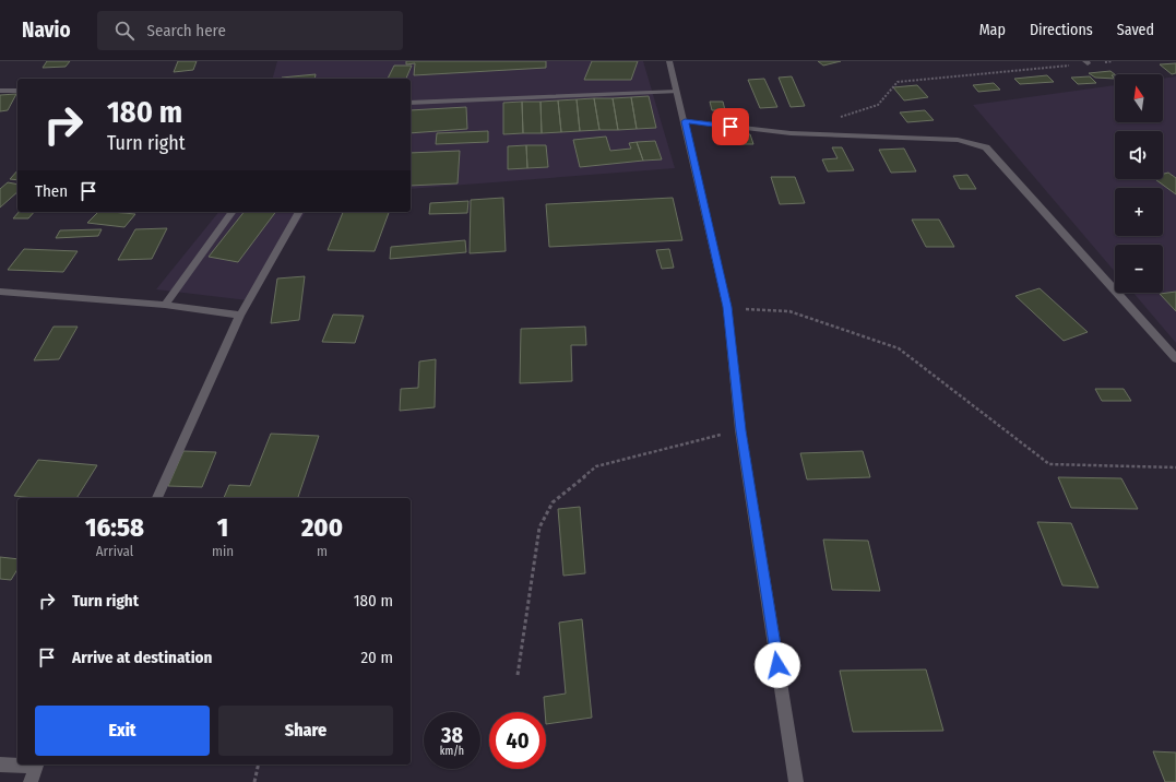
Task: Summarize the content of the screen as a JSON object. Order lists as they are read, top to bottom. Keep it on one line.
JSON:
{"north":"top","page":{"header":"Navio","search":"Search here","nav":["Map","Directions","Saved"],"map_buttons":["+","−"],"turn":["180 m","Turn right"],"then":"Then","eta":["16:58","Arrival","1","min","200","m"],"list":[{"name":"Turn right","value":"180 m"},{"name":"Arrive at destination","value":"20 m"}],"buttons":["Exit","Share"],"speed":"38 km/h","limit":"40"}}
